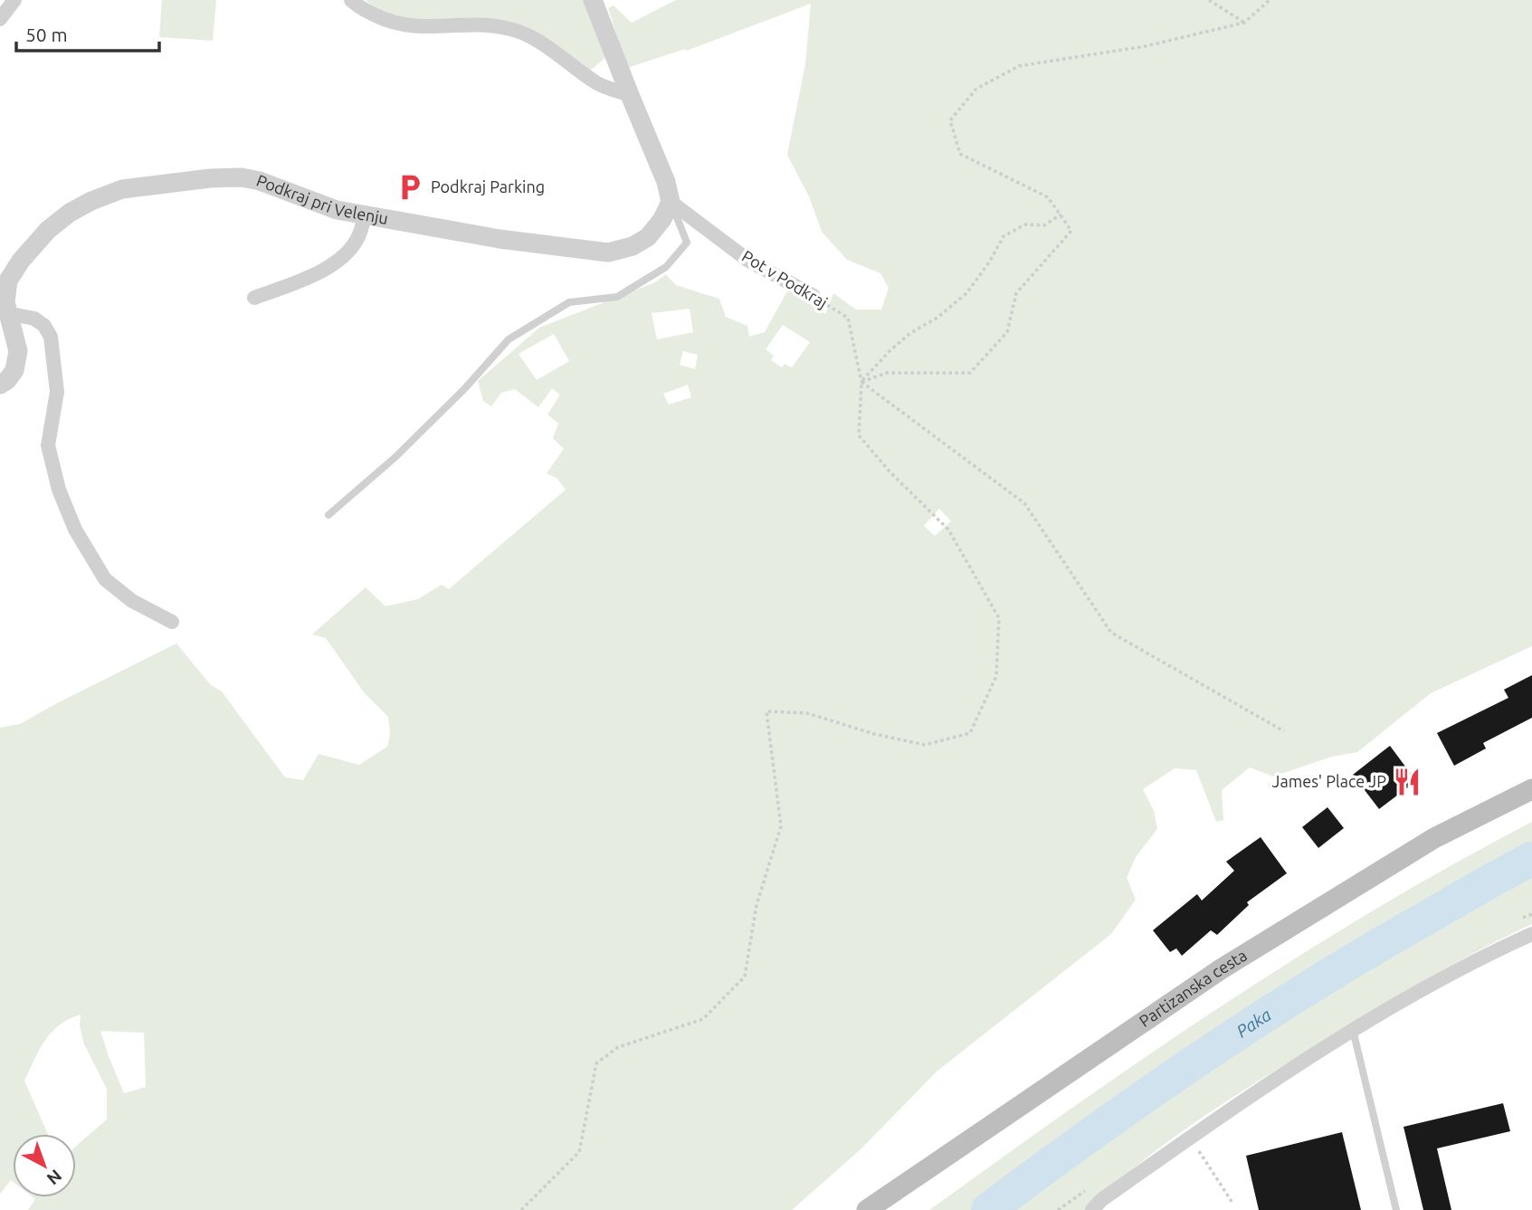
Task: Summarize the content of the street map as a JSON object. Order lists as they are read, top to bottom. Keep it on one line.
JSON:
{"streets":{"main road":["Partizanska cesta"],"street":["Podkraj pri Velenju","Pot v Podkraj"]},"crossings":[["Podkraj pri Velenju","Pot v Podkraj"]],"water":["Paka"],"places":{"parking":["Podkraj Parking"],"restaurant":["James' Place JP"]},"scale_bar":"50 m","north":"bottom right"}
